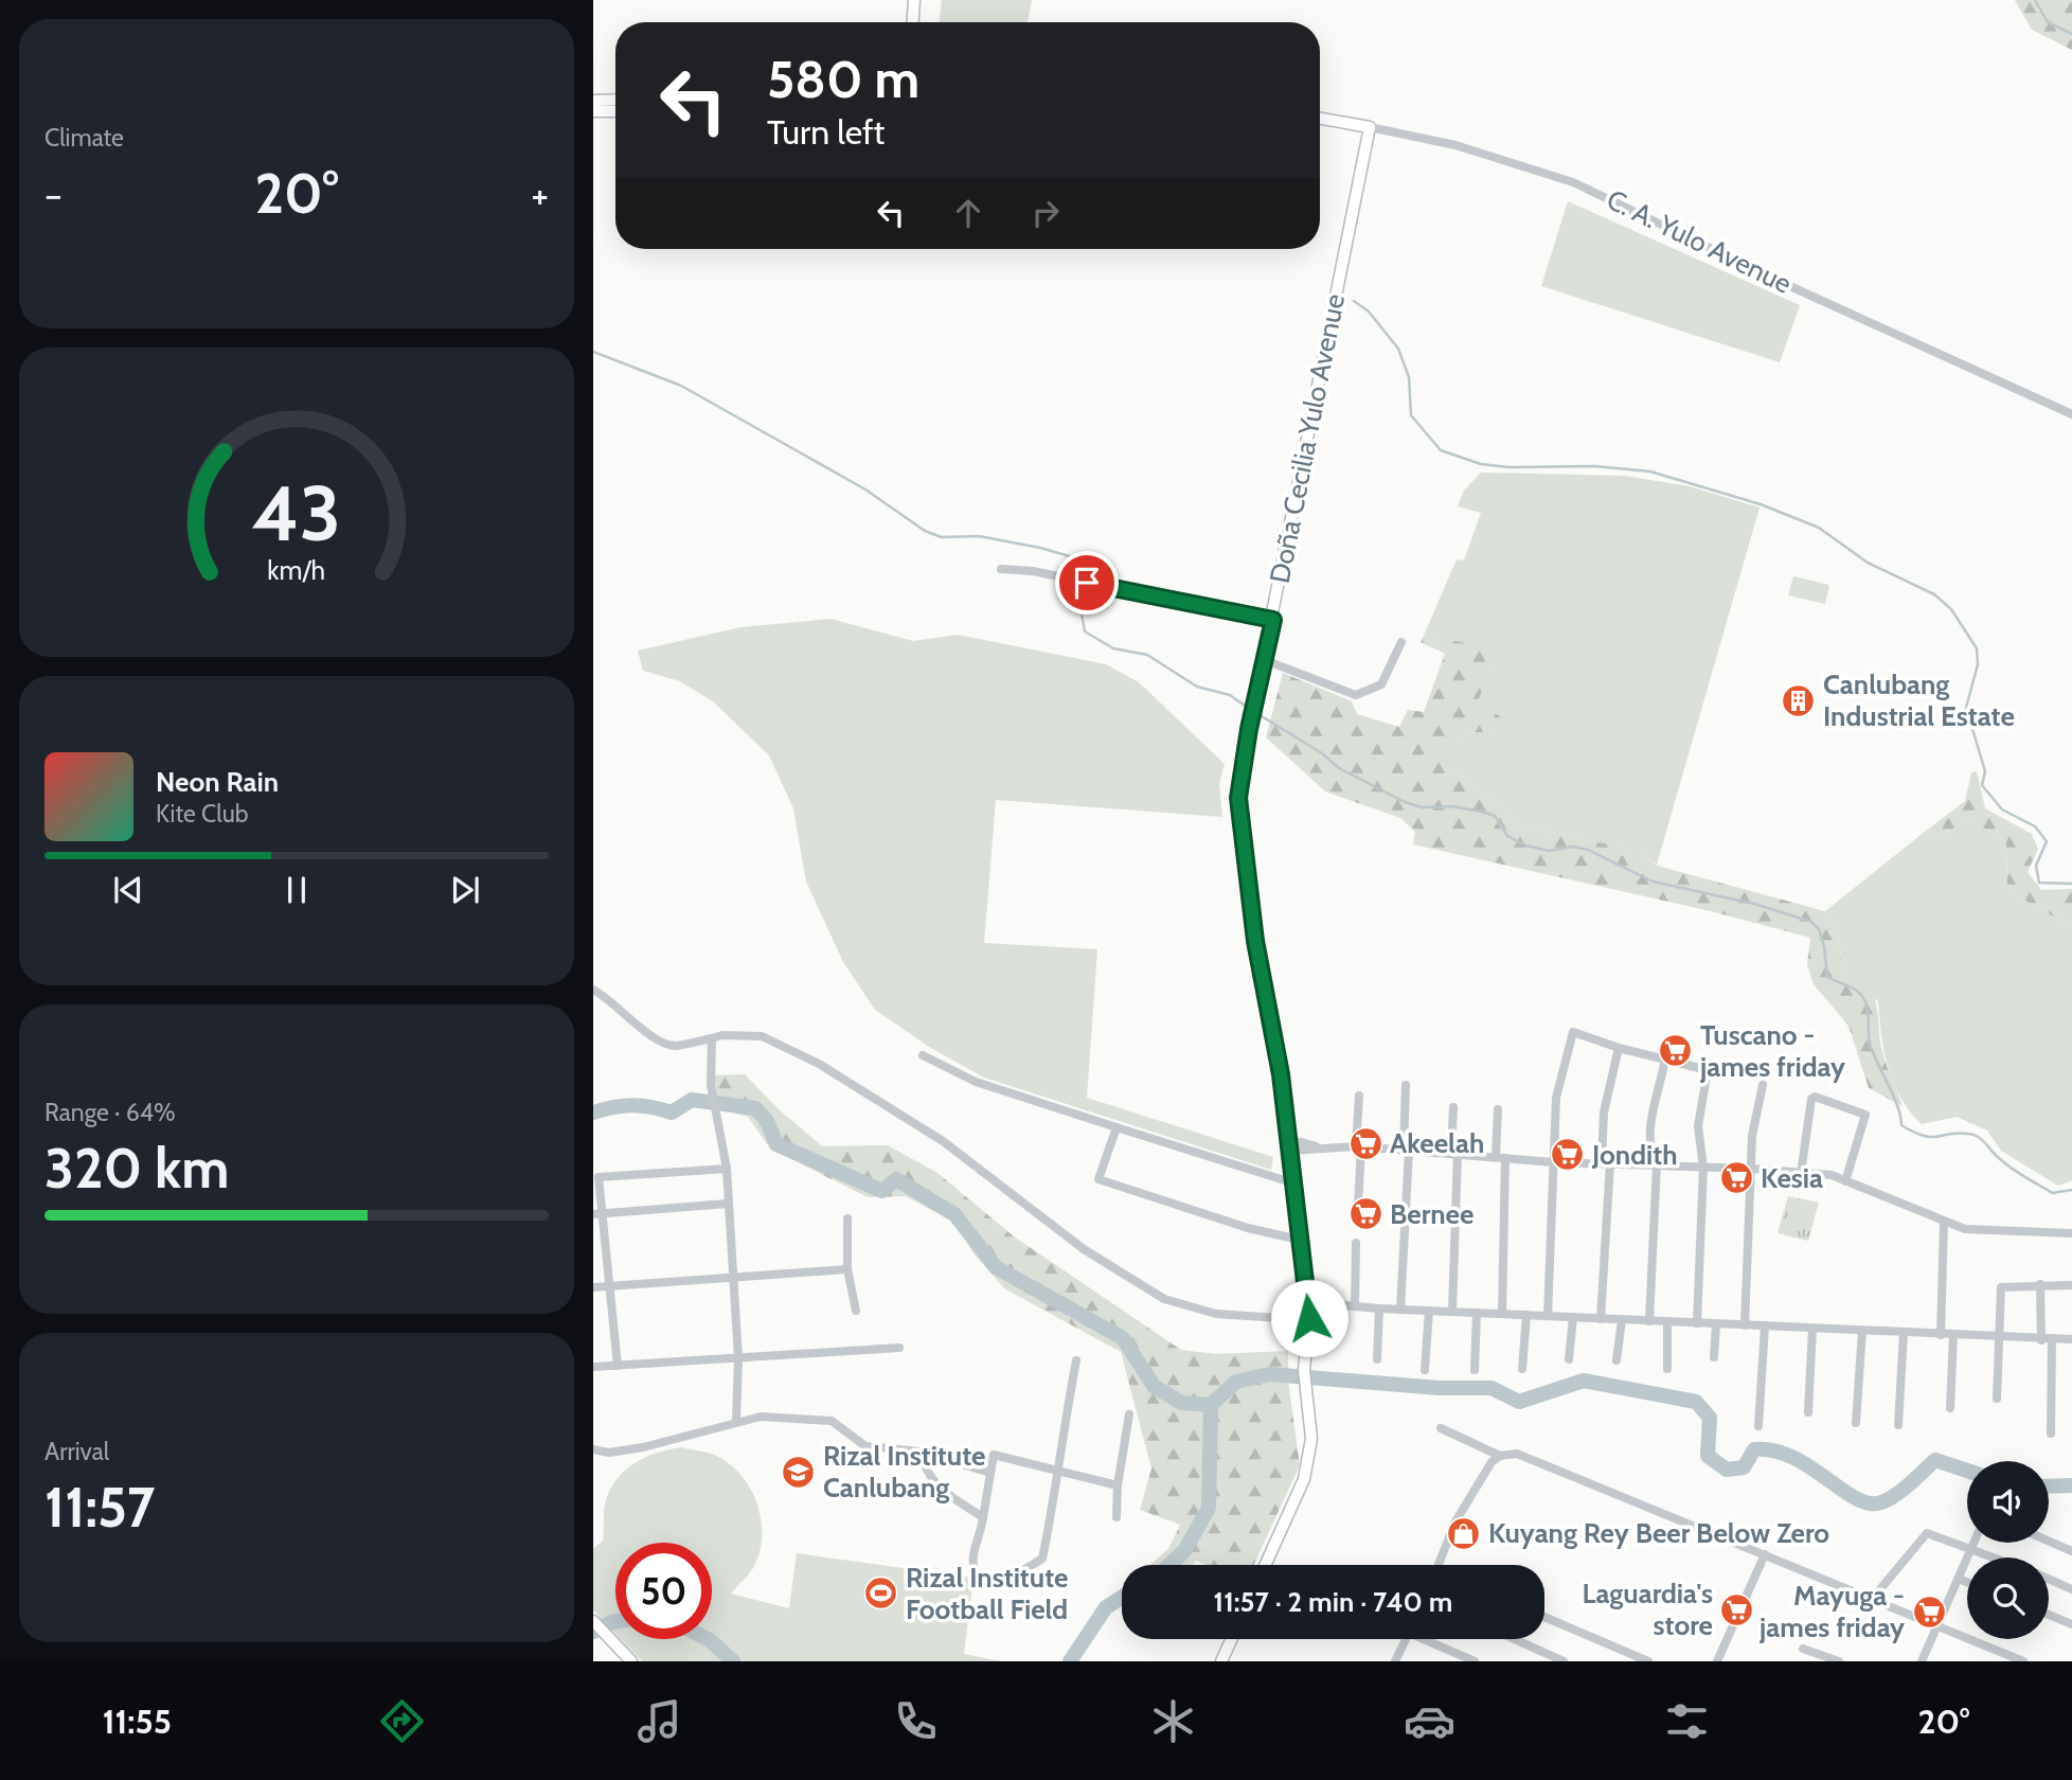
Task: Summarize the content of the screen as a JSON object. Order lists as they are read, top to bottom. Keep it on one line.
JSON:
{"streets":{"main road":["C. A. Yulo Avenue","Doña Cecilia Yulo Avenue"]},"crossings":[["C. A. Yulo Avenue","Doña Cecilia Yulo Avenue"]],"places":{"building":["Canlubang Industrial Estate"],"supermarket":["Tuscano - james friday","Akeelah","Jondith","Kesia","Bernee","Laguardia's store","Mayuga - james friday"],"school or university":["Rizal Institute Canlubang"],"shop":["Kuyang Rey Beer Below Zero"],"sports":["Rizal Institute Football Field"]},"page":{"tile":["Climate",["Range · 64%","320 km"],["Arrival","11:57"]],"turn":["580 m","Turn left"],"heat":["−","20°","+"],"song":["Neon Rain","Kite Club"],"limit":"50","trip":"11:57 · 2 min · 740 m","tabs":["11:55","20°"],"gauge":["43","km/h"]}}
